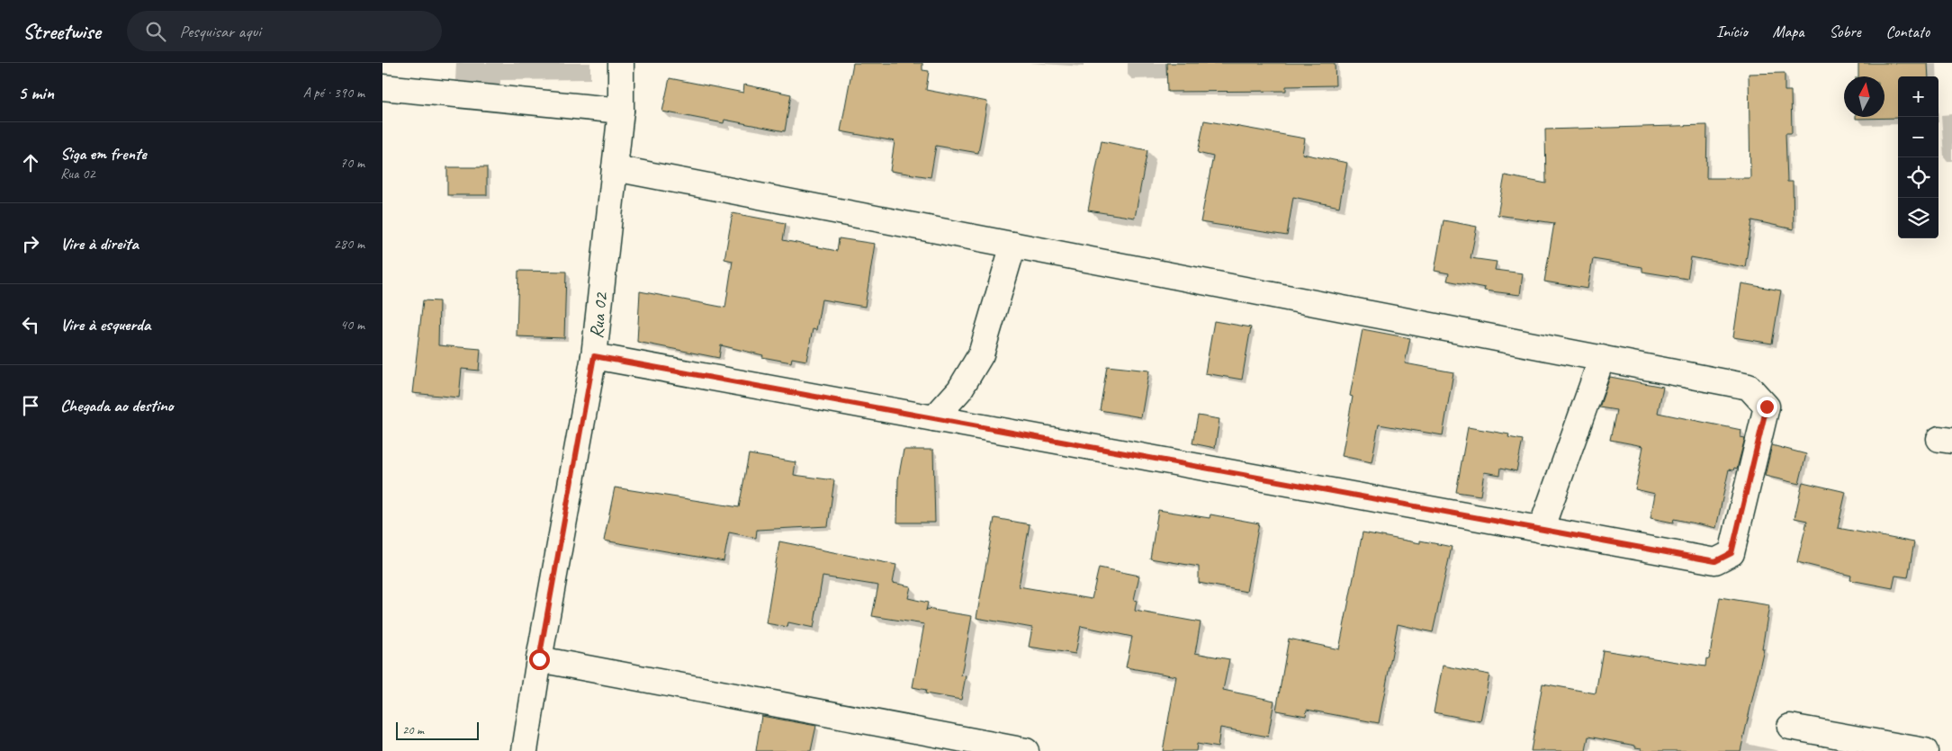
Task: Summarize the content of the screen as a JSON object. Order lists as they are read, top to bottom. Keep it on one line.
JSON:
{"streets":{"street":["Rua 02"]},"scale_bar":"20 m","north":"top","page":{"header":"Streetwise","search":"Pesquisar aqui","nav":["Início","Mapa","Sobre","Contato"],"heading":["5 min","A pé · 390 m"],"map_buttons":["+","−"],"list":[["Siga em frente","Rua 02","70 m"],["Vire à direita","280 m"],["Vire à esquerda","40 m"],"Chegada ao destino"],"scale":"20 m"}}
